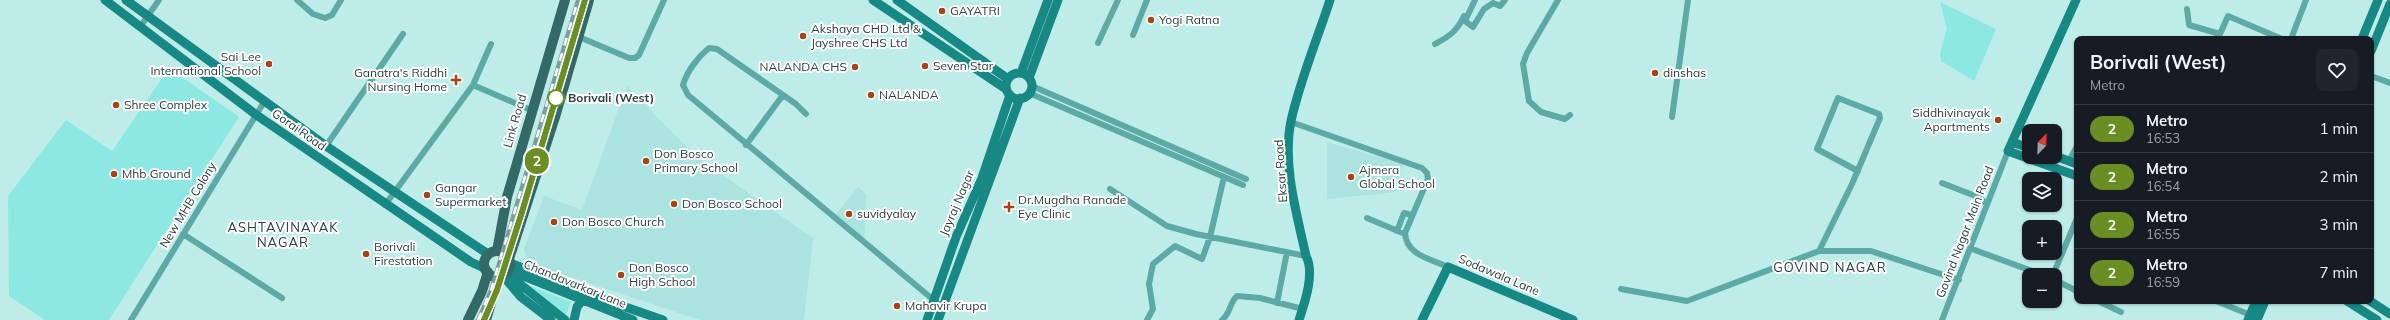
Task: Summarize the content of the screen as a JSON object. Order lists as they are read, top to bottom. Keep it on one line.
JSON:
{"streets":{"main road":["Link Road"],"street":["Gorai Road","Eksar Road","Jayraj Nagar","New MHB Colony","Govind Nagar Main Road","Sodawala Lane","Chandavarkar Lane"]},"crossings":[["Link Road","Gorai Road"],["Gorai Road","New MHB Colony"]],"districts":["ASHTAVINAYAK NAGAR","GOVIND NAGAR"],"places":{"other":["GAYATRI","Yogi Ratna","Akshaya CHD Ltd & Jayshree CHS Ltd","Sai Lee International School","Seven Star","NALANDA CHS","dinshas","NALANDA","Borivali (West)","Shree Complex","Siddhivinayak Apartments","Don Bosco Primary School","Mhb Ground","Ajmera Global School","Gangar Supermarket","Don Bosco School","suvidyalay","Don Bosco Church","Borivali Firestation","Don Bosco High School","Mahavir Krupa"],"health":["Ganatra's Riddhi Nursing Home","Dr.Mugdha Ranade Eye Clinic"]},"lines":["metro line 2"],"north":"top right","page":{"on_map":"2","heading":["Borivali (West)","Metro"],"list":[{"mark":"2","name":"Metro","note":"16:53","value":"1 min"},{"mark":"2","name":"Metro","note":"16:54","value":"2 min"},{"mark":"2","name":"Metro","note":"16:55","value":"3 min"},{"mark":"2","name":"Metro","note":"16:59","value":"7 min"}],"map_buttons":["+","−"]}}
